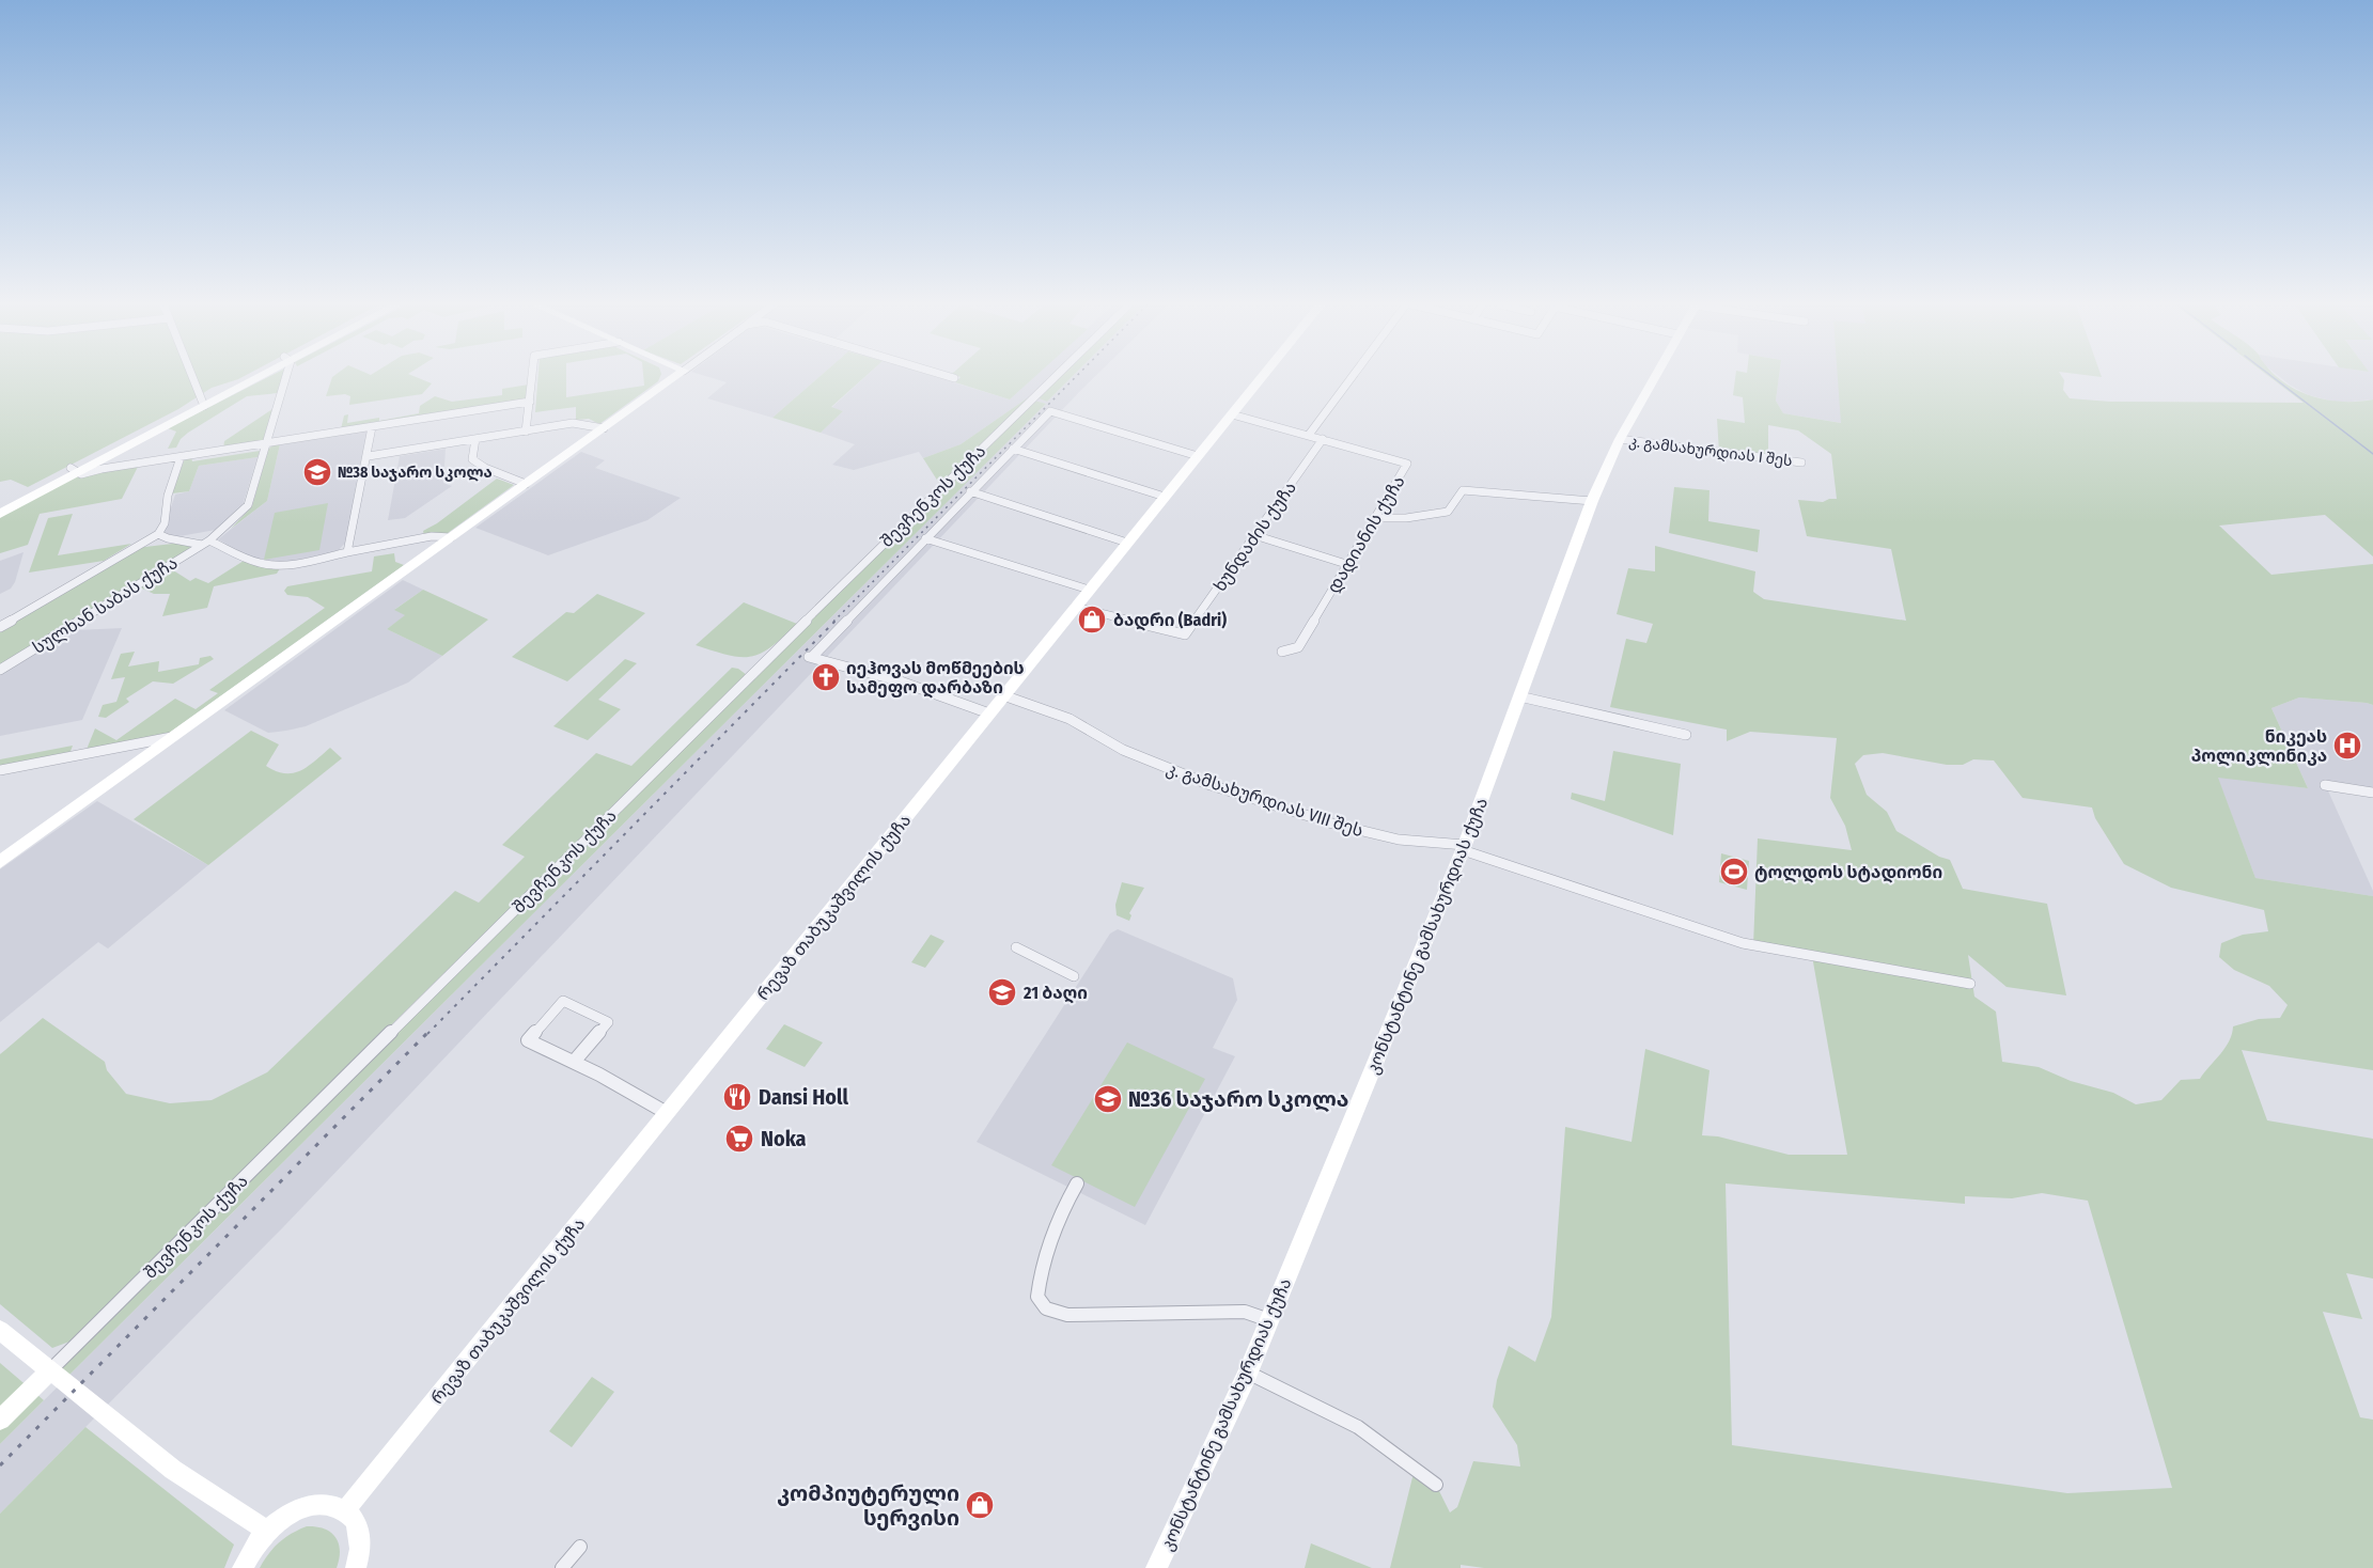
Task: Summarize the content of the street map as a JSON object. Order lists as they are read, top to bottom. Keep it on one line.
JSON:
{"streets":{"street":["კ. გამსახურდიას I შეს","შევჩენკოს ქუჩა","დადიანის ქუჩა","ხუნდაძის ქუჩა","სულხან საბას ქუჩა","კ. გამსახურდიას VIII შეს","რევაზ თაბუკაშვილის ქუჩა","კონსტანტინე გამსახურდიას ქუჩა"]},"crossings":[["კ. გამსახურდიას I შეს","კონსტანტინე გამსახურდიას ქუჩა"],["დადიანის ქუჩა","ხუნდაძის ქუჩა"],["დადიანის ქუჩა","რევაზ თაბუკაშვილის ქუჩა"],["ხუნდაძის ქუჩა","რევაზ თაბუკაშვილის ქუჩა"],["კ. გამსახურდიას VIII შეს","რევაზ თაბუკაშვილის ქუჩა"],["კ. გამსახურდიას VIII შეს","კონსტანტინე გამსახურდიას ქუჩა"]],"places":{"school or university":["№38 საჯარო სკოლა","21 ბაღი","№36 საჯარო სკოლა"],"shop":["ბადრი (Badri)","კომპიუტერული სერვისი"],"church":["იეჰოვას მოწმეების სამეფო დარბაზი"],"hospital":["ნიკეას პოლიკლინიკა"],"sports":["ტოლდოს სტადიონი"],"restaurant":["Dansi Holl"],"supermarket":["Noka"]}}
